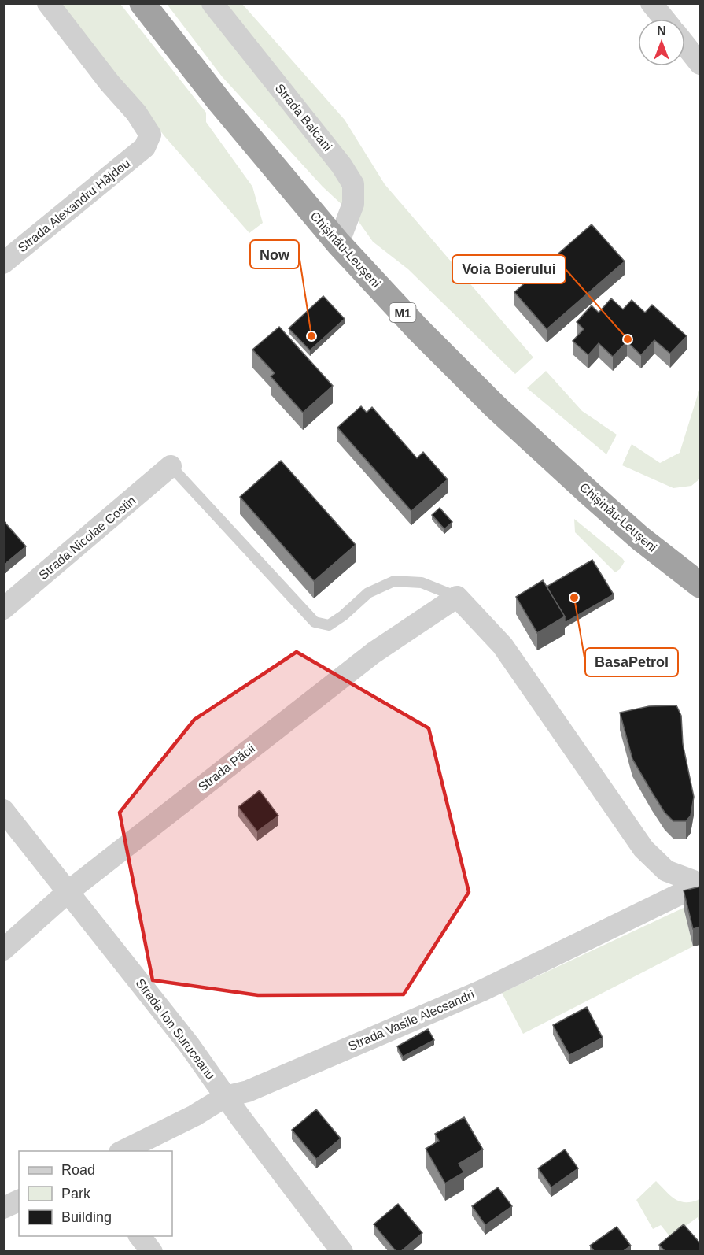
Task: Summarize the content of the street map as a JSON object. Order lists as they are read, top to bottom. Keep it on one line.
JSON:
{"streets":{"highway":["Chișinău-Leușeni","M1"],"street":["Strada Balcani","Strada Alexandru Hâjdeu","Strada Nicolae Costin","Strada Păcii","Strada Vasile Alecsandri","Strada Ion Suruceanu"]},"crossings":[["Strada Balcani","Chișinău-Leușeni"],["Strada Păcii","Strada Ion Suruceanu"],["Strada Vasile Alecsandri","Strada Ion Suruceanu"]],"places":["Now","Voia Boierului","BasaPetrol"],"legend":["Road","Park","Building"],"north":"top"}
